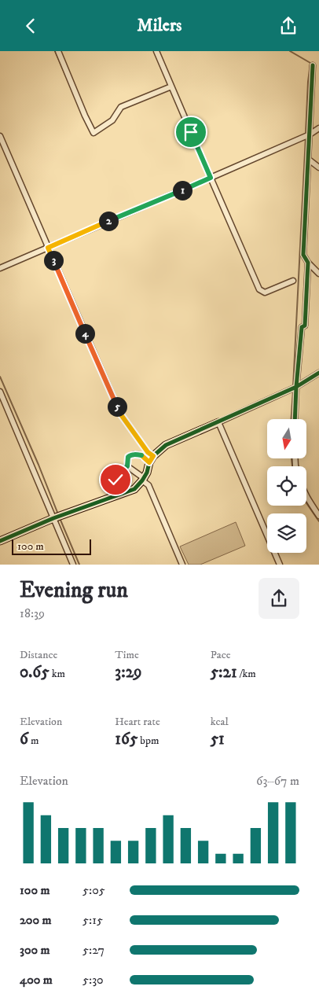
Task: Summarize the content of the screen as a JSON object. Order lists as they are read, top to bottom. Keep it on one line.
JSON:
{"scale_bar":"100 m","north":"bottom","page":{"header":"Milers","pins":["1","2","3","4","5"],"scale":"100 m","heading":["Evening run","18:39"],"stats":[["Distance","0.65 km"],["Time","3:29"],["Pace","5:21 /km"],["Elevation","6 m"],["Heart rate","165 bpm"],["kcal","51"]],"chart":["Elevation","63–67 m"],"list":[{"name":"100 m","note":"5:05"},{"name":"200 m","note":"5:15"},{"name":"300 m","note":"5:27"},{"name":"400 m","note":"5:30"}]}}
